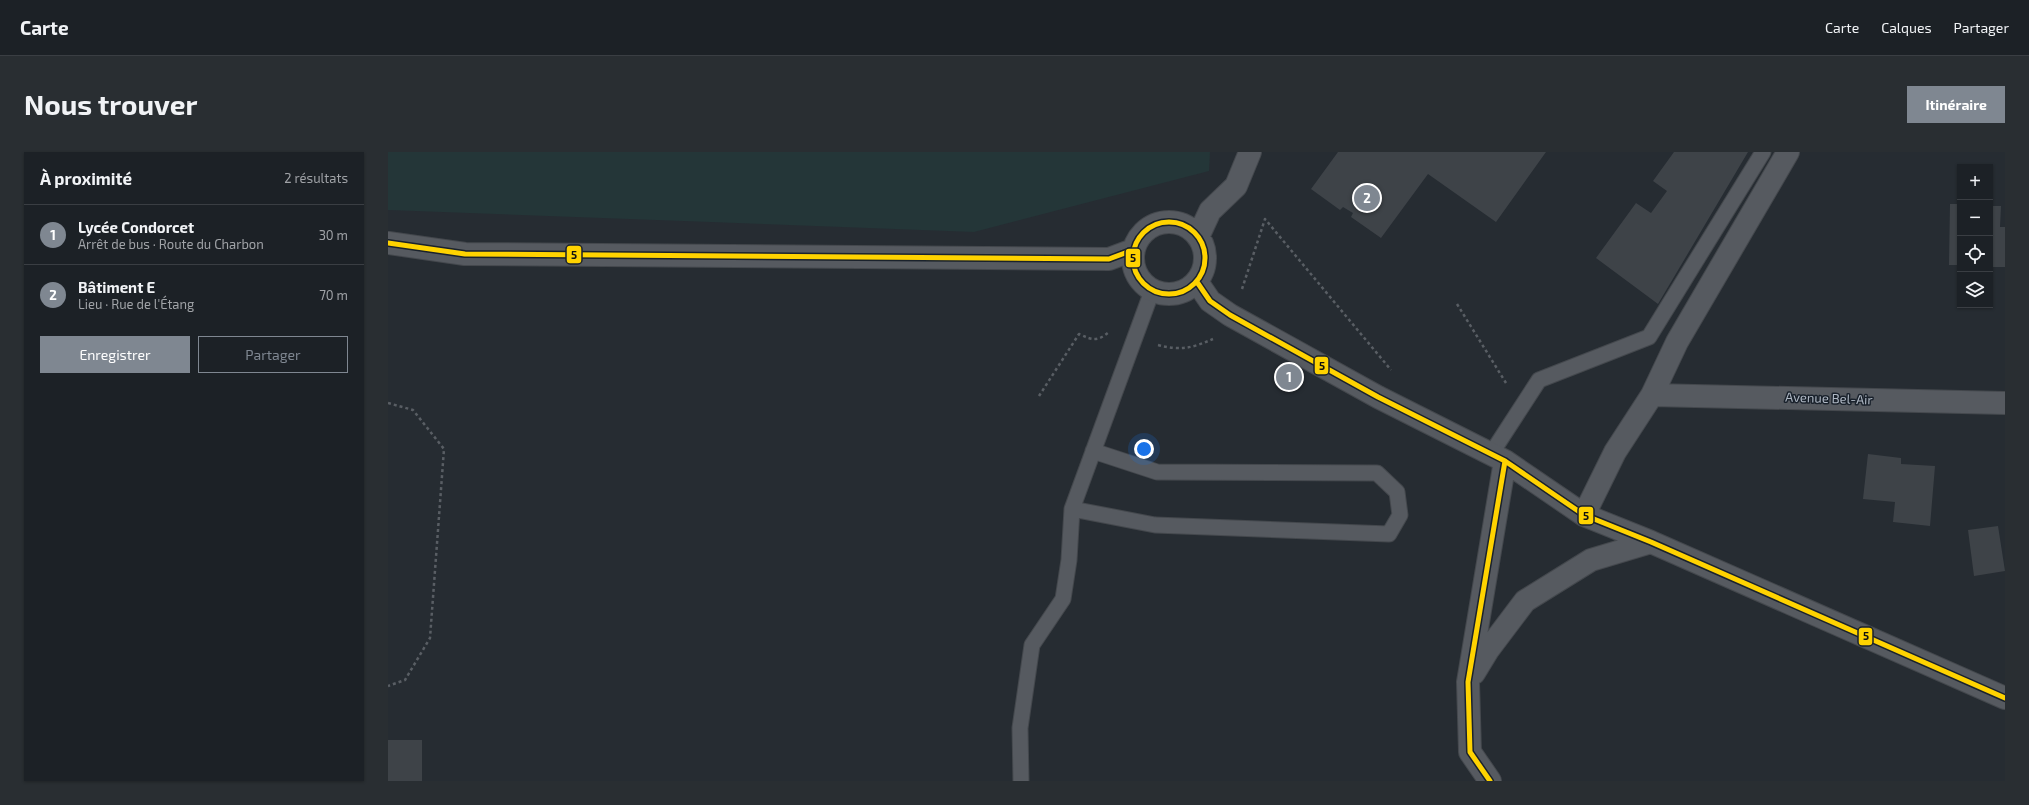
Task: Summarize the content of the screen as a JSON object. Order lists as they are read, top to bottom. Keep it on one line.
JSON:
{"streets":{"street":["Avenue Bel-Air"]},"lines":["transit line 5"],"page":{"header":"Carte","nav":["Carte","Calques","Partager"],"buttons":["Itinéraire",["Enregistrer","Partager"]],"title":"Nous trouver","heading":["À proximité","2 résultats"],"map_buttons":["+","−"],"pins":["2","1"],"list":[{"mark":"1","name":"Lycée Condorcet","note":"Arrêt de bus · Route du Charbon","value":"30 m"},{"mark":"2","name":"Bâtiment E","note":"Lieu · Rue de l'Étang","value":"70 m"}]}}
